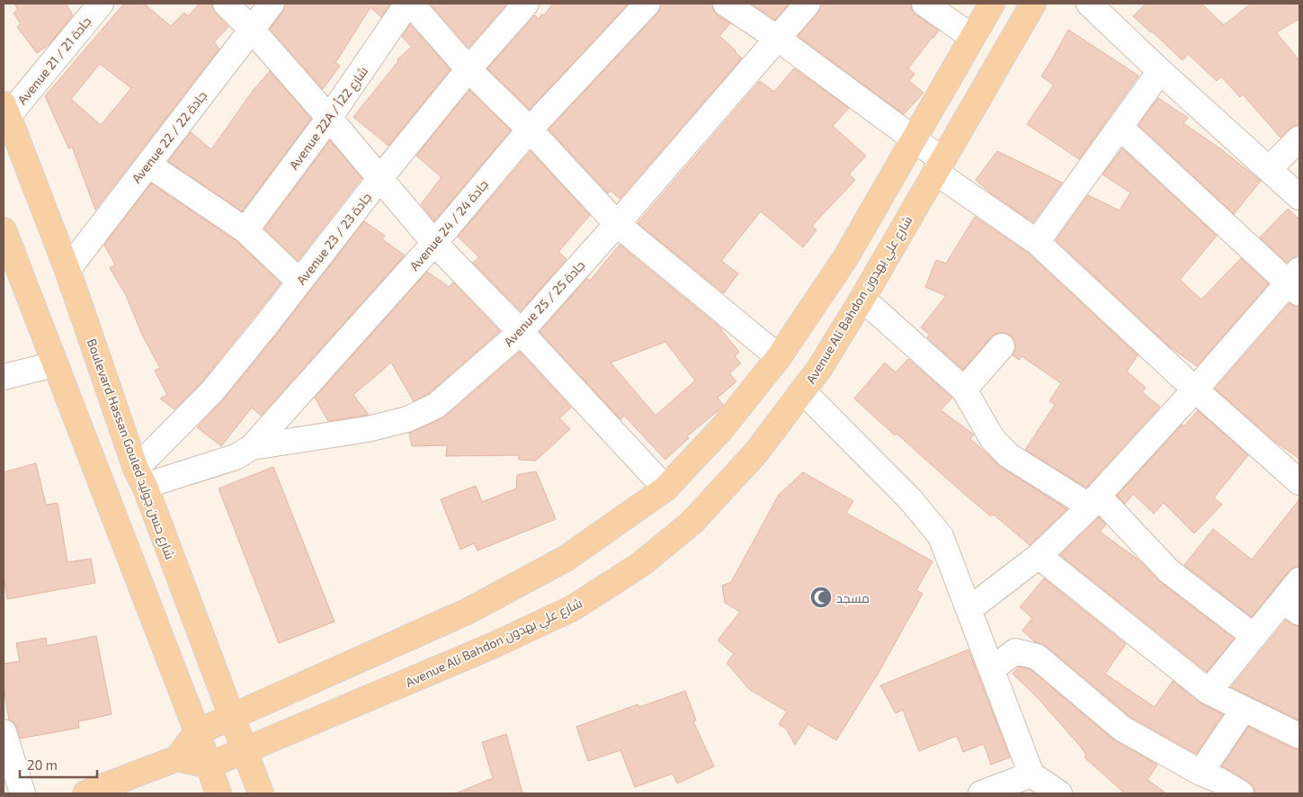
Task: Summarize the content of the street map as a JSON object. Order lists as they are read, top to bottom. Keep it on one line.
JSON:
{"streets":{"main road":["Avenue Ali Bahdon شارع علي بهدون","Boulevard Hassan Gouled شارع حسن جوليد"],"street":["Avenue 21 / جادة 21","Avenue 22A / شارع 22أ","Avenue 22 / جادة 22","Avenue 24 / جادة 24","Avenue 23 / جادة 23","Avenue 25 / جادة 25"]},"crossings":[["Avenue 21 / جادة 21","Boulevard Hassan Gouled شارع حسن جوليد"],["Avenue 22 / جادة 22","Boulevard Hassan Gouled شارع حسن جوليد"],["Avenue 24 / جادة 24","Avenue 25 / جادة 25"],["Avenue 23 / جادة 23","Avenue 25 / جادة 25"],["Avenue 23 / جادة 23","Boulevard Hassan Gouled شارع حسن جوليد"],["Avenue Ali Bahdon شارع علي بهدون","Boulevard Hassan Gouled شارع حسن جوليد"],["Avenue 25 / جادة 25","Boulevard Hassan Gouled شارع حسن جوليد"]],"places":{"mosque":["مسجد"]},"scale_bar":"20 m"}
